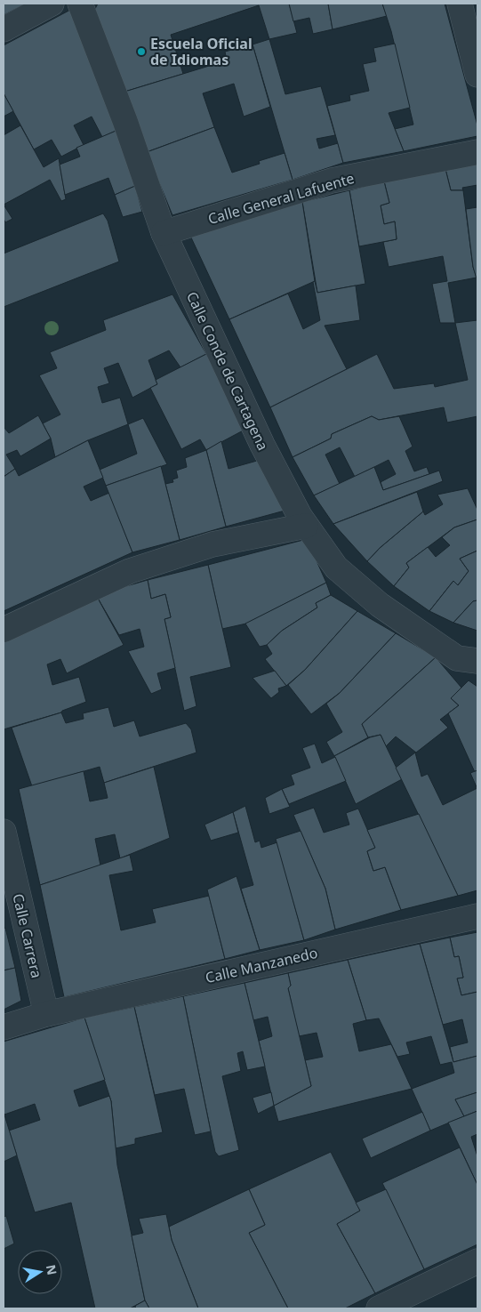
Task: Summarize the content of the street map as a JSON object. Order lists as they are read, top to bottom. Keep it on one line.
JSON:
{"streets":{"street":["Calle General Lafuente","Calle Conde de Cartagena","Calle Carrera","Calle Manzanedo"]},"crossings":[["Calle General Lafuente","Calle Conde de Cartagena"],["Calle Carrera","Calle Manzanedo"]],"places":["Escuela Oficial de Idiomas"],"north":"right"}
